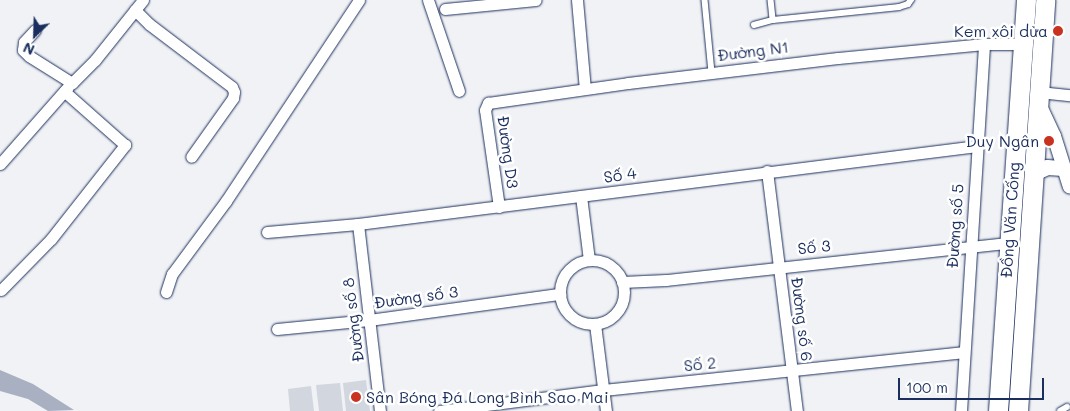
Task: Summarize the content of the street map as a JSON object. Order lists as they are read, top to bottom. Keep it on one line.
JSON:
{"streets":{"highway":["Đồng Văn Cống"],"street":["Đường N1","Đường D3","Số 4","Đường số 5","Số 3","Đường số 3","Đường số 6","Đường số 8","Số 2"]},"crossings":[["Đường N1","Đường D3"],["Đường N1","Đồng Văn Cống"],["Đường N1","Đường số 5"],["Đường D3","Số 4"],["Số 4","Đường số 5"],["Số 4","Đường số 6"],["Số 4","Đường số 8"],["Đồng Văn Cống","Số 3"],["Đường số 5","Số 3"],["Đường số 5","Số 2"],["Số 3","Đường số 3"],["Số 3","Đường số 6"],["Đường số 3","Đường số 8"],["Đường số 6","Số 2"]],"places":["Kem xôi dừa","Duy Ngân","Sân Bóng Đá Long Bình Sao Mai"],"scale_bar":"100 m","north":"bottom left"}
